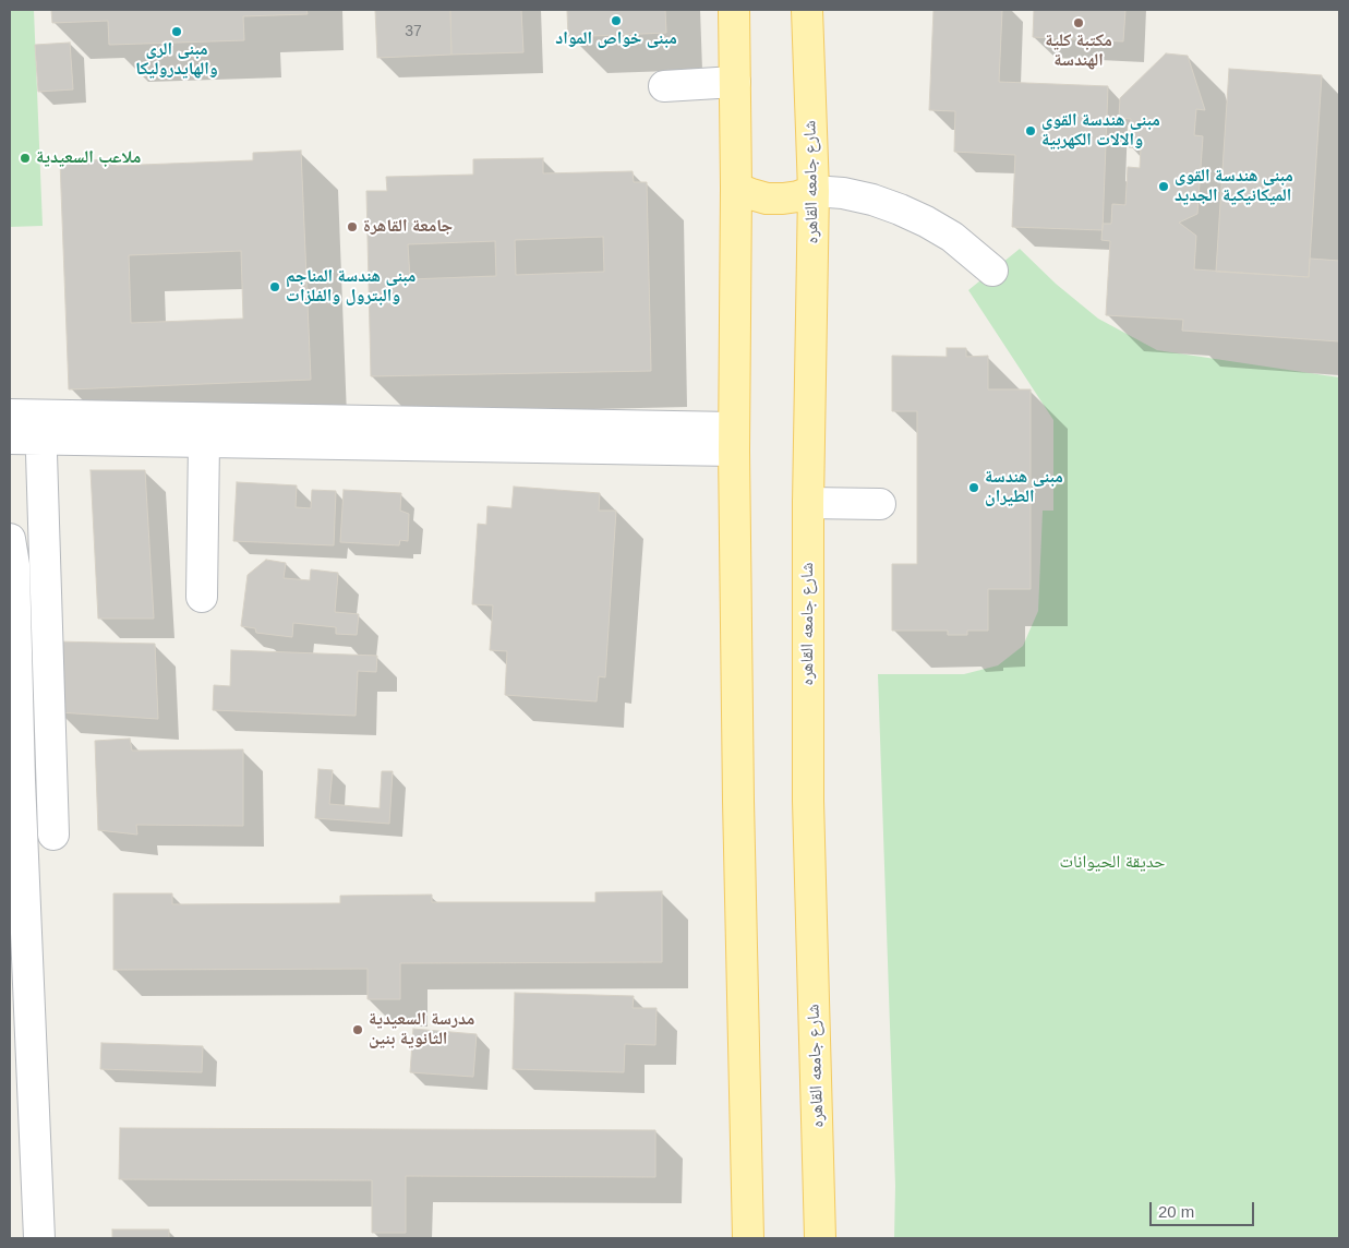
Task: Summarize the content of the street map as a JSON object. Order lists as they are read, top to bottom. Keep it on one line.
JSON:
{"streets":{"main road":["شارع جامعه القاهره"]},"parks":["حديقة الحيوانات"],"places":["مبنى خواص المواد","مكتبة كلية الهندسة","مبنى الرى والهايدروليكا","مبنى هندسة القوى والالات الكهربية","ملاعب السعيدية","مبنى هندسة القوى الميكانيكية الجديد","جامعة القاهرة","مبنى هندسة المناجم والبترول والفلزات","مبنى هندسة الطيران","مدرسة السعيدية الثانوية بنين"],"house_numbers":["37"],"scale_bar":"20 m"}
